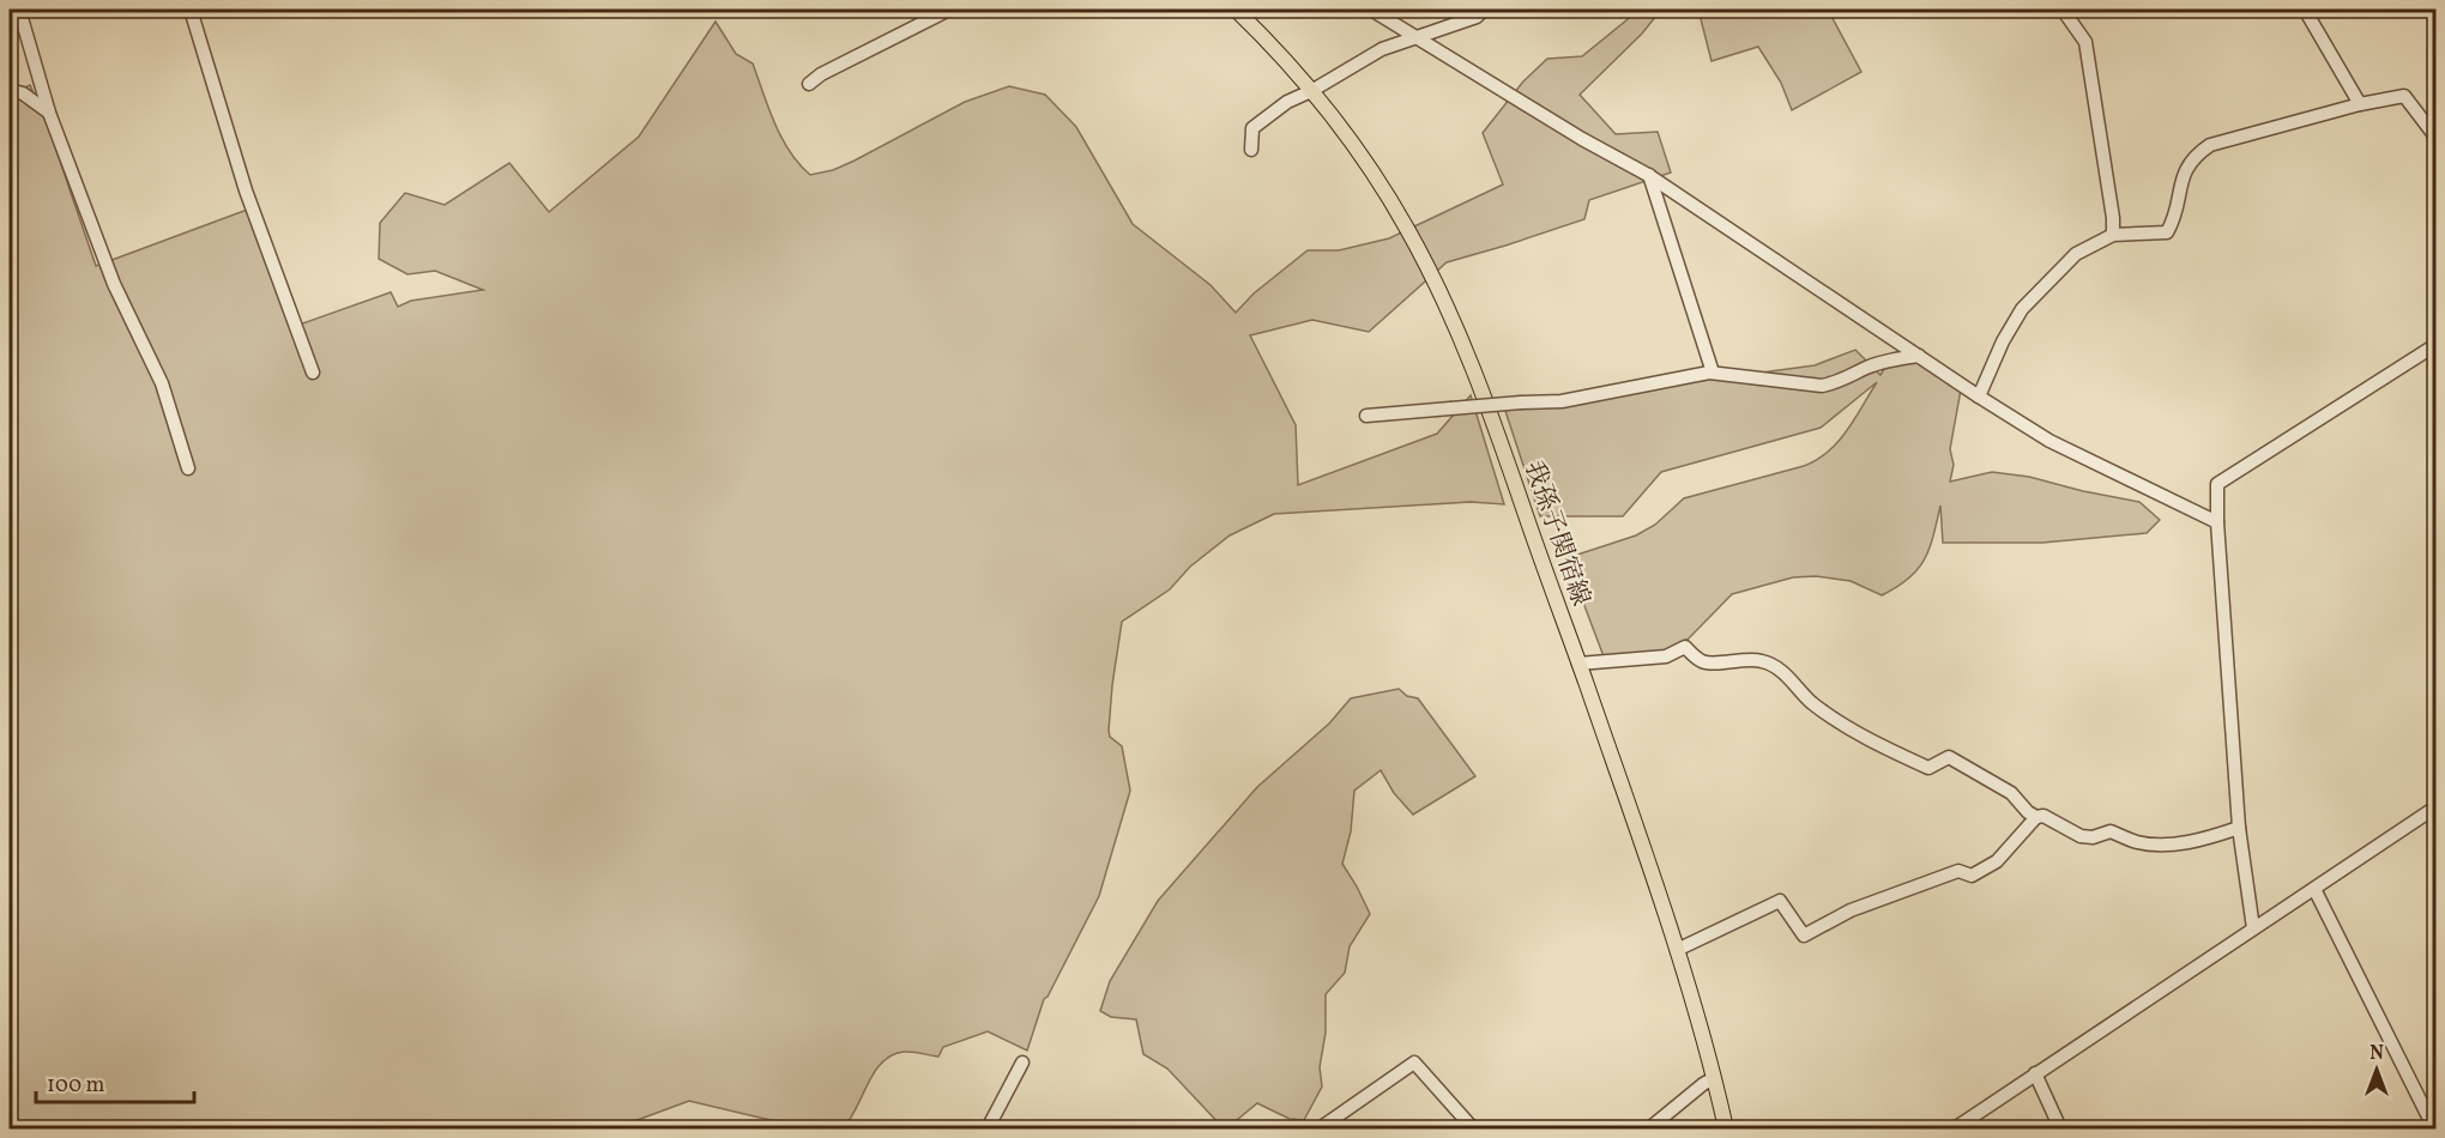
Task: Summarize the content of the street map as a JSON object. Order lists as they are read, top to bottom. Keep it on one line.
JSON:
{"streets":{"main road":["我孫子関宿線"]},"scale_bar":"100 m","north":"top"}
